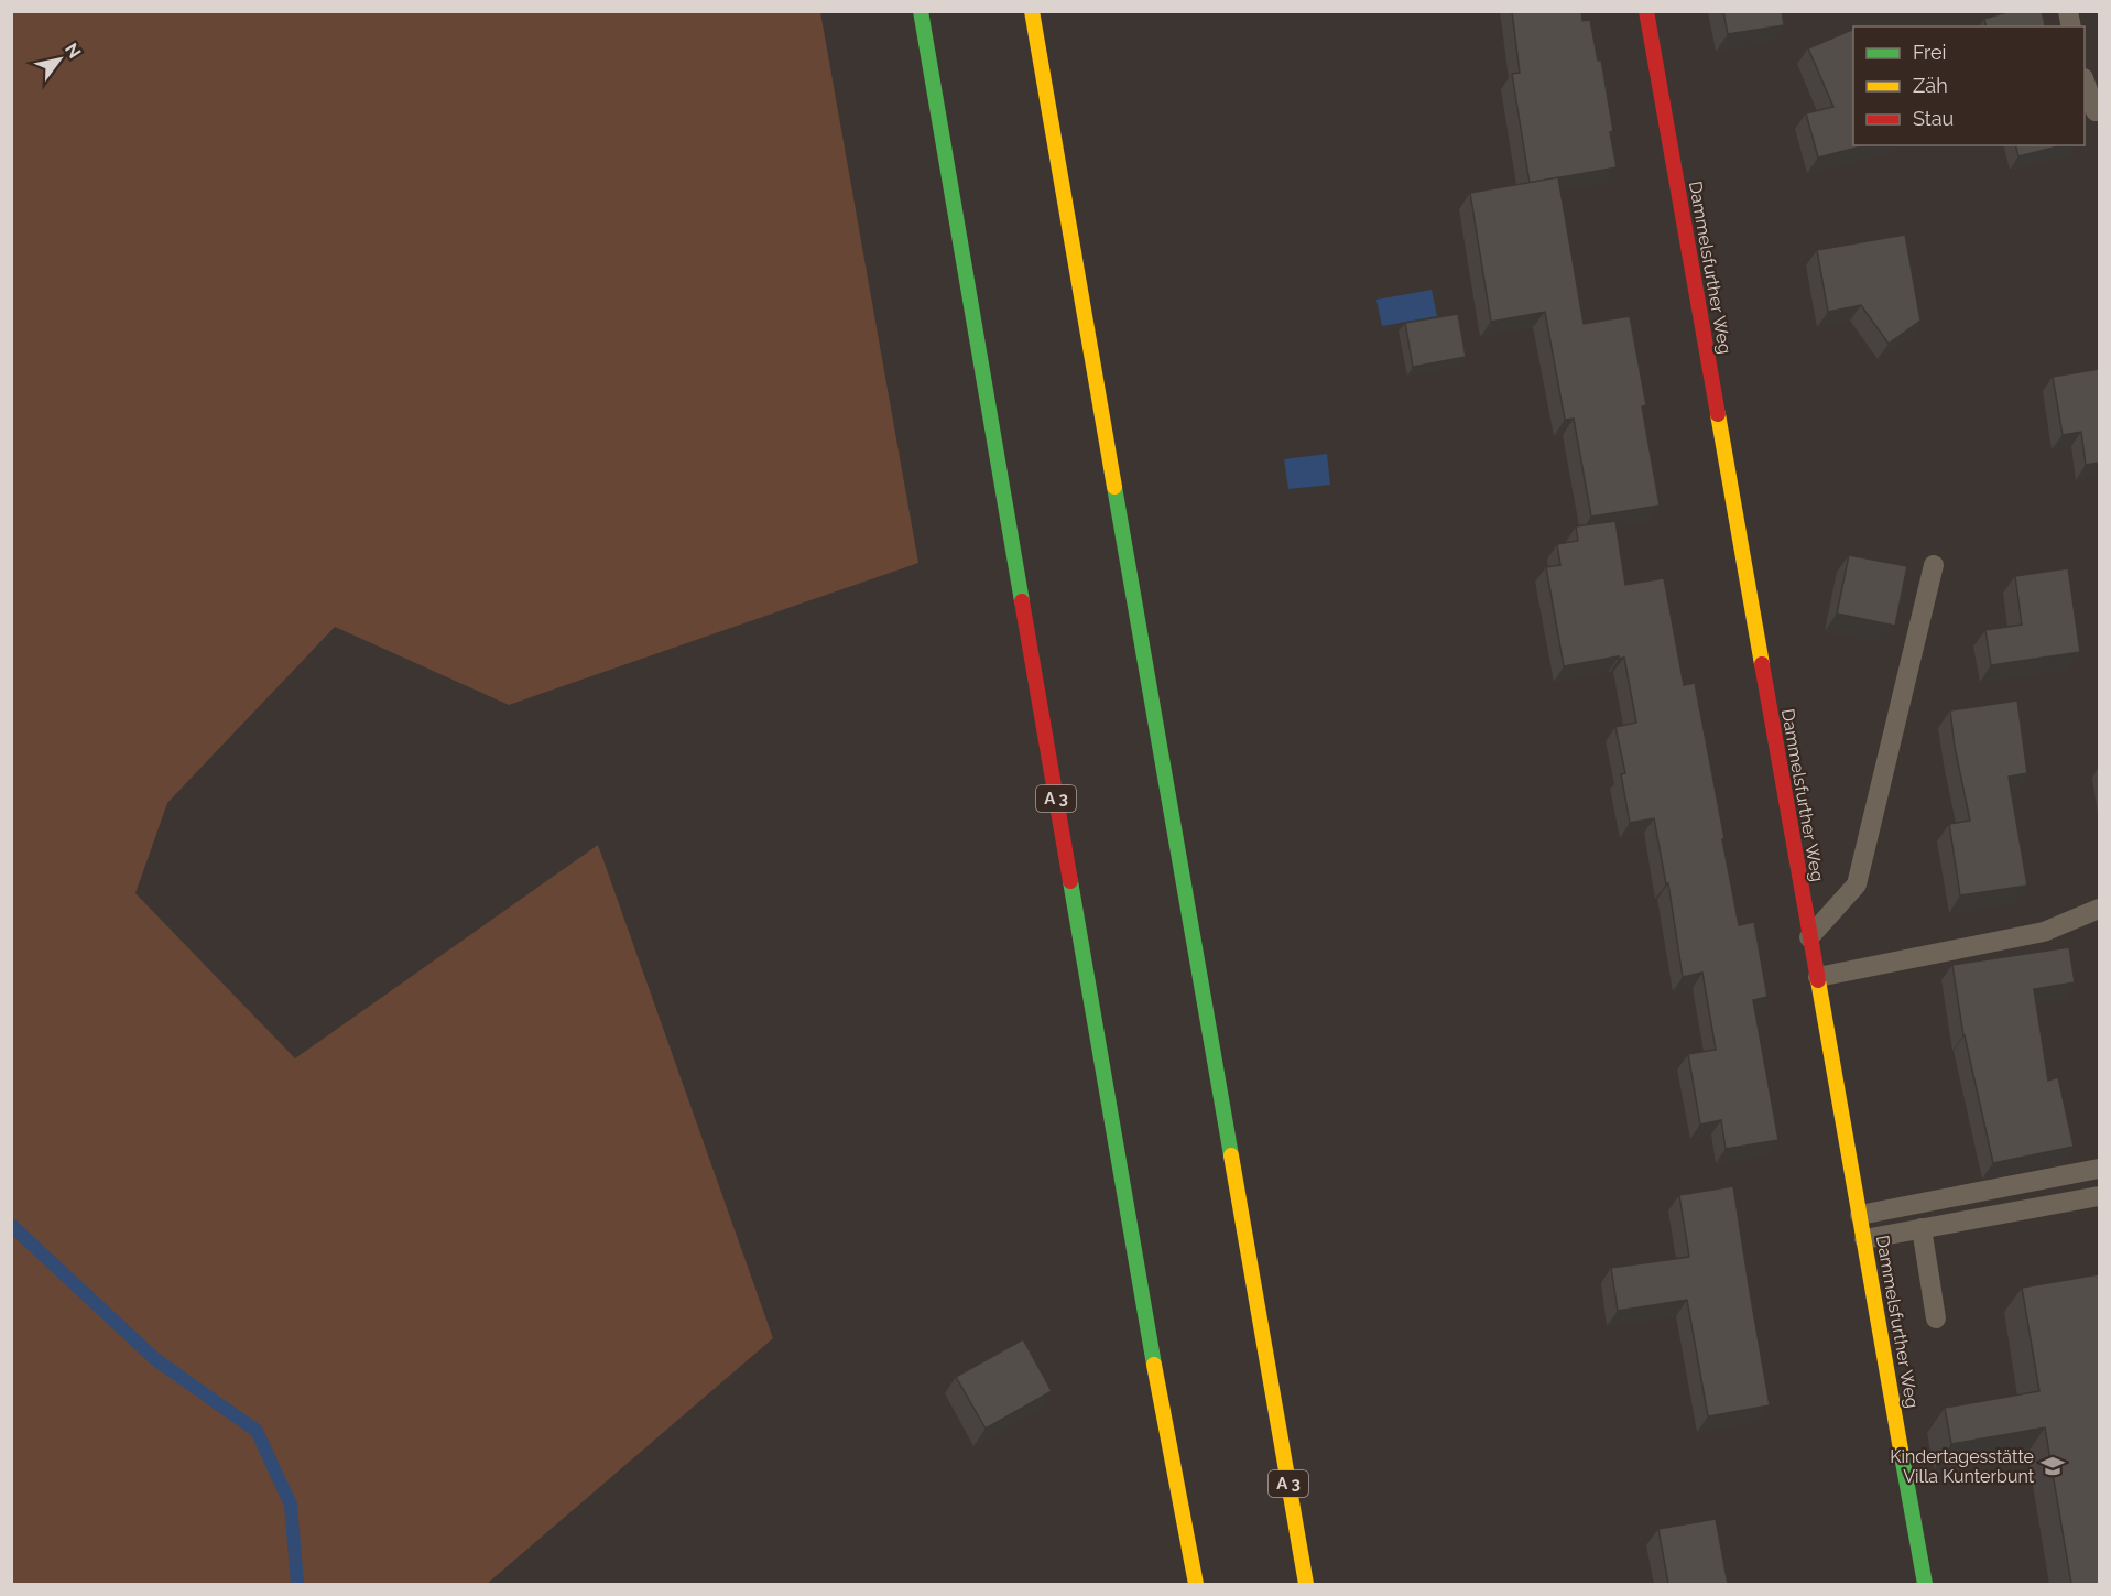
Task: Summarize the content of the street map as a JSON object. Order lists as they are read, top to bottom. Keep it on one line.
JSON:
{"streets":{"main road":["Dammelsfurther Weg","A 3"]},"places":{"school or university":["Kindertagesstätte Villa Kunterbunt"]},"legend":["Frei","Zäh","Stau"],"north":"top right"}
